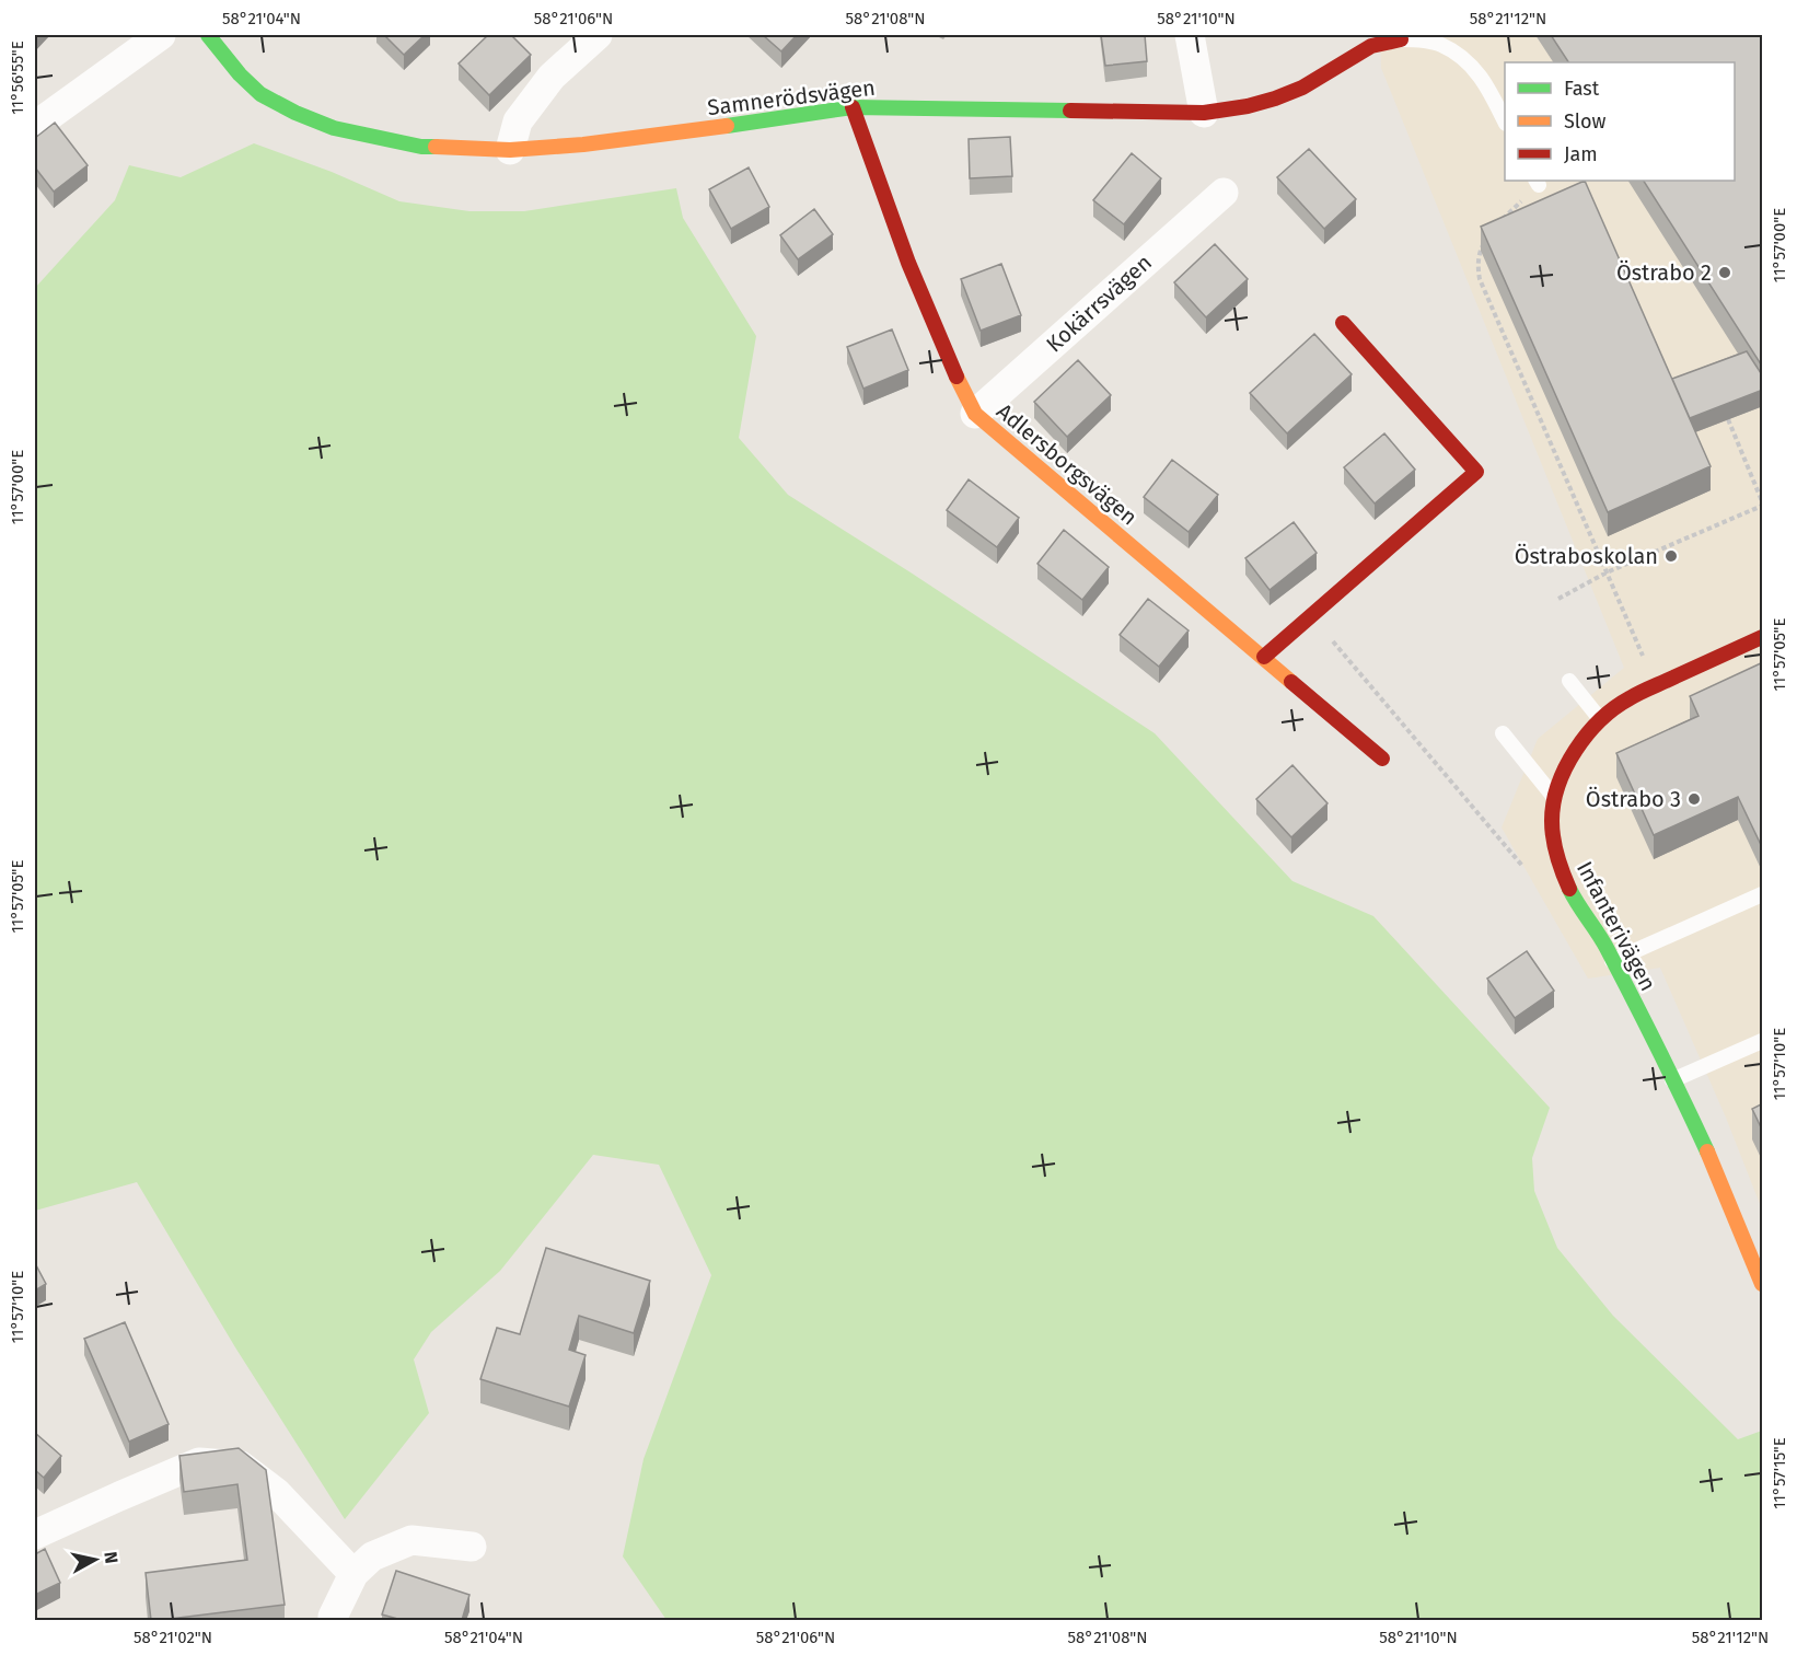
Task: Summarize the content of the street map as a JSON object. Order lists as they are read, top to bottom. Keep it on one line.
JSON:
{"streets":{"street":["Samnerödsvägen","Kokärrsvägen","Adlersborgsvägen","Infanterivägen"]},"crossings":[["Samnerödsvägen","Adlersborgsvägen"],["Kokärrsvägen","Adlersborgsvägen"]],"places":["Östrabo 2","Östraboskolan","Östrabo 3"],"legend":["Fast","Slow","Jam"],"north":"right","coordinates":["58°21'04\"N","58°21'06\"N","58°21'08\"N","58°21'10\"N","58°21'12\"N","11°56'55\"E","11°57'00\"E","11°57'05\"E","11°57'10\"E","11°57'15\"E","58°21'02\"N"]}
